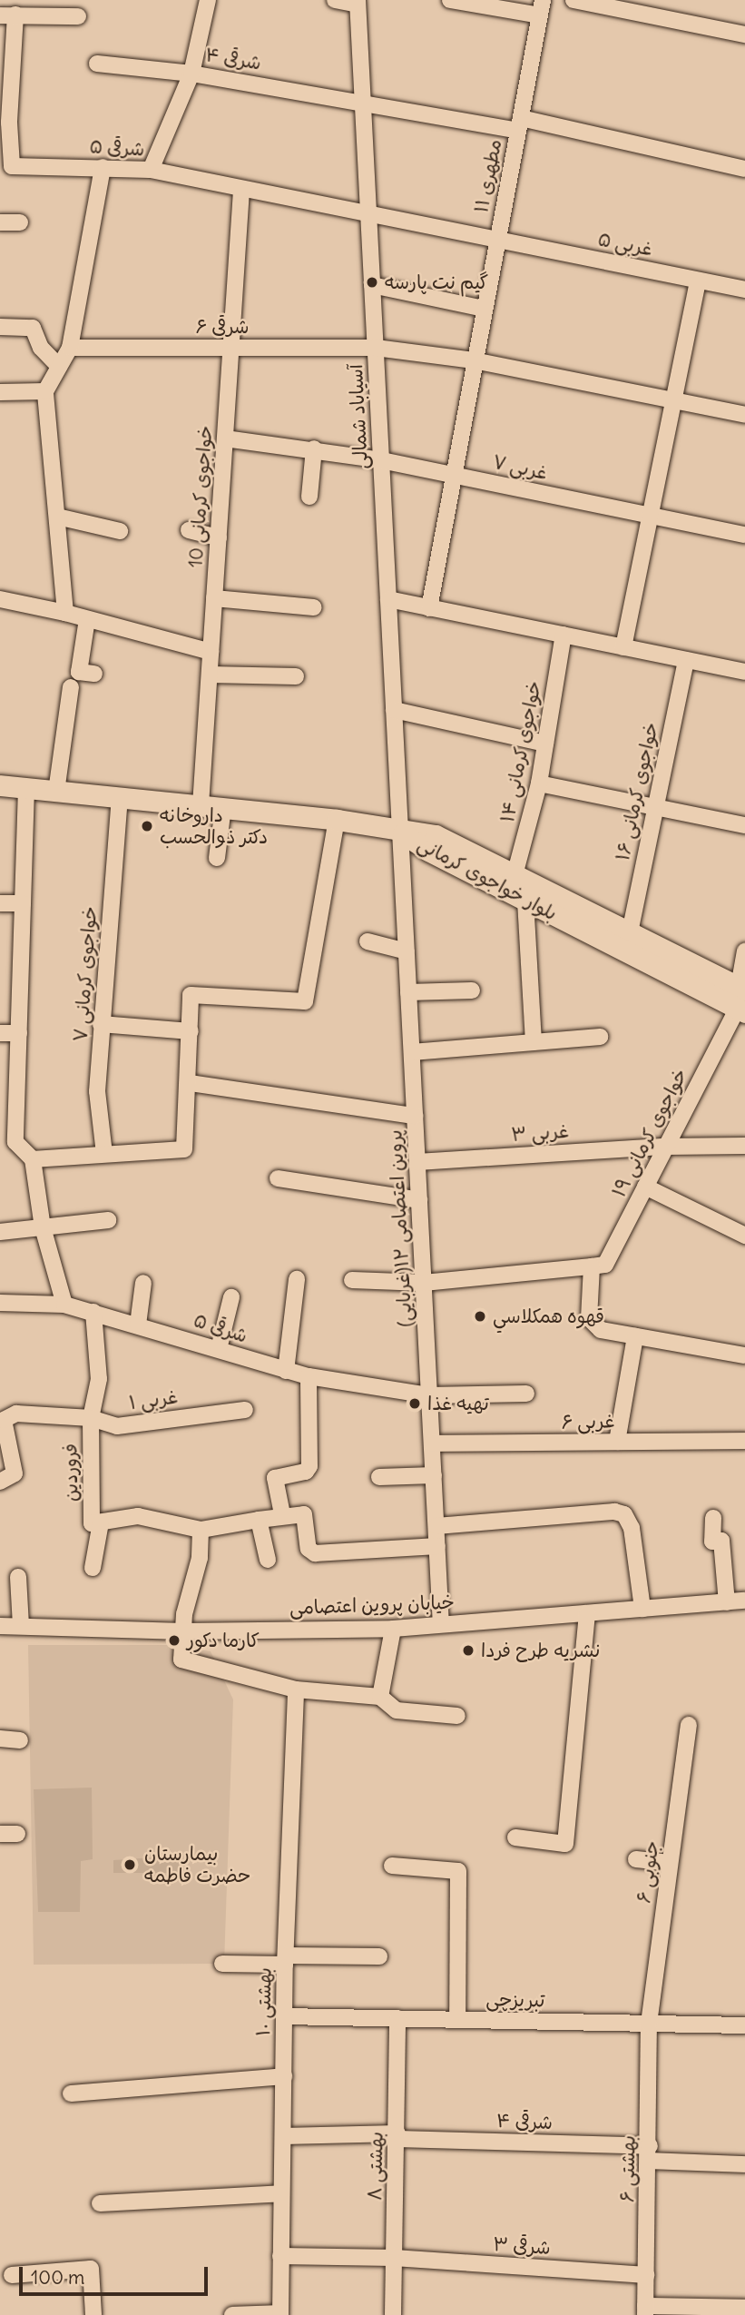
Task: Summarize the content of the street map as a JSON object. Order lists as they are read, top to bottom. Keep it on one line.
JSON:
{"streets":{"main road":["بلوار خواجوی کرمانی"],"street":["شرقی ۴","شرقی ۵","مطهری ۱۱","۵ غربی","شرقی ۶","آسیاباد شمالی","۷ غربی","خواجوی کرمانی 10","خواجوی کرمانی ۱۴","خواجوی کرمانی ۱۶","خواجوی کرمانی ۷","غربی ۳","خواجوی کرمانی ۱۹","پروین اعتصامی ۱۲(غربایی)","غربی ۱","غربی ۶","فروردین","خیابان پروین اعتصامی","جنوبی ۶","تبریزچی","بهشتی ۱۰","بهشتی ۸","بهشتی ۶","شرقی ۳"]},"crossings":[["شرقی ۴","مطهری ۱۱"],["شرقی ۴","آسیاباد شمالی"],["شرقی ۴","بهشتی ۸"],["شرقی ۴","بهشتی ۶"],["شرقی ۵","۵ غربی"],["شرقی ۵","آسیاباد شمالی"],["شرقی ۵","خواجوی کرمانی 10"],["شرقی ۵","پروین اعتصامی ۱۲(غربایی)"],["شرقی ۵","فروردین"],["مطهری ۱۱","۵ غربی"],["مطهری ۱۱","شرقی ۶"],["مطهری ۱۱","۷ غربی"],["۵ غربی","آسیاباد شمالی"],["شرقی ۶","آسیاباد شمالی"],["شرقی ۶","خواجوی کرمانی 10"],["آسیاباد شمالی","۷ غربی"],["آسیاباد شمالی","بلوار خواجوی کرمانی"],["آسیاباد شمالی","پروین اعتصامی ۱۲(غربایی)"],["۷ غربی","خواجوی کرمانی 10"],["خواجوی کرمانی ۱۴","بلوار خواجوی کرمانی"],["خواجوی کرمانی ۱۶","بلوار خواجوی کرمانی"],["بلوار خواجوی کرمانی","خواجوی کرمانی ۱۹"],["بلوار خواجوی کرمانی","پروین اعتصامی ۱۲(غربایی)"],["غربی ۳","خواجوی کرمانی ۱۹"],["غربی ۳","پروین اعتصامی ۱۲(غربایی)"],["پروین اعتصامی ۱۲(غربایی)","غربی ۶"],["پروین اعتصامی ۱۲(غربایی)","خیابان پروین اعتصامی"],["غربی ۱","فروردین"],["جنوبی ۶","تبریزچی"],["جنوبی ۶","بهشتی ۶"],["تبریزچی","بهشتی ۱۰"],["تبریزچی","بهشتی ۸"],["تبریزچی","بهشتی ۶"],["بهشتی ۱۰","شرقی ۳"],["بهشتی ۸","شرقی ۳"],["بهشتی ۶","شرقی ۳"]],"places":["گیم نت پارسه","داروخانه دکتر ذوالحسب","قهوه همكلاسي","تهیه غذا","کارما دکور","نشریه طرح فردا","بیمارستان حضرت فاطمه"],"scale_bar":"100 m"}
